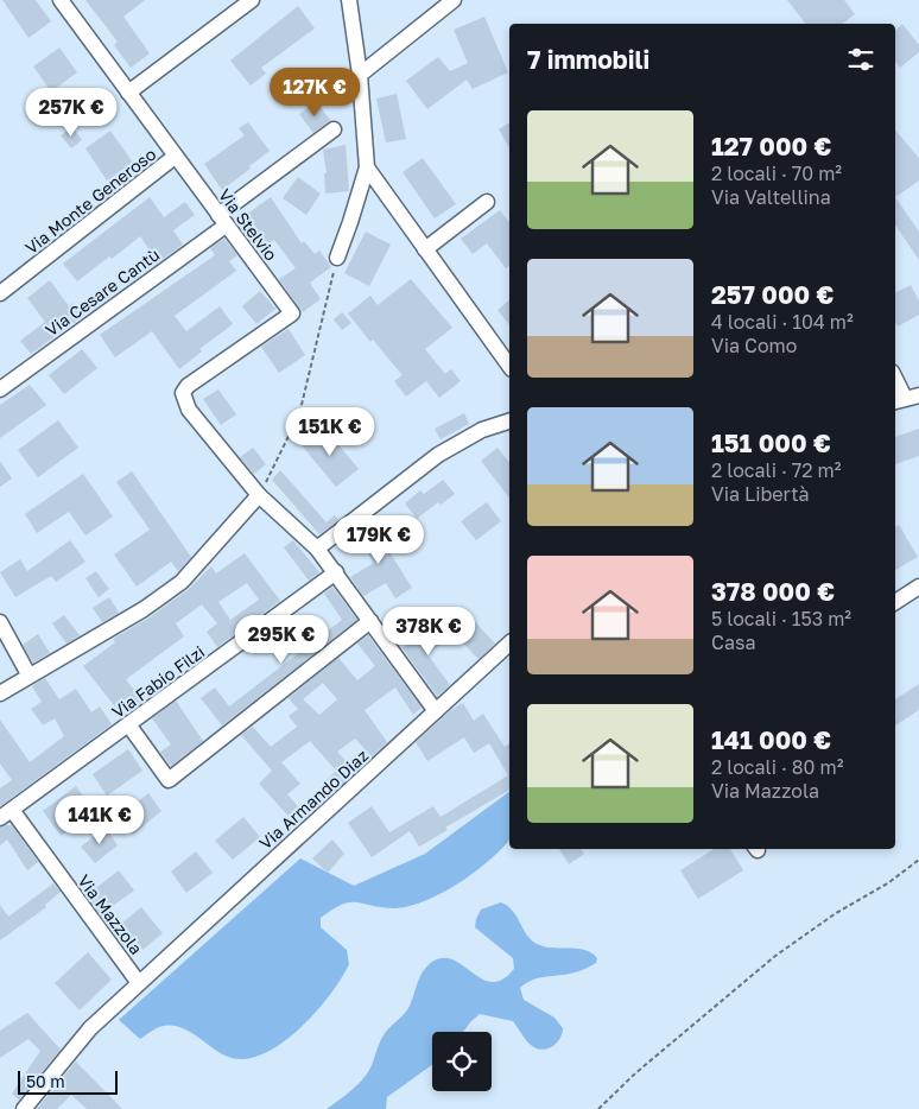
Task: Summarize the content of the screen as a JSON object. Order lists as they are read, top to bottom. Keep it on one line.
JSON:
{"streets":{"street":["Via Monte Generoso","Via Stelvio","Via Cesare Cantù","Via Fabio Filzi","Via Armando Diaz","Via Mazzola"]},"crossings":[["Via Monte Generoso","Via Stelvio"],["Via Stelvio","Via Cesare Cantù"],["Via Fabio Filzi","Via Mazzola"],["Via Armando Diaz","Via Mazzola"]],"scale_bar":"50 m","page":{"heading":"7 immobili","price":["127K €","257K €","151K €","179K €","378K €","295K €","141K €"],"list":[{"name":"127 000 €","note":"2 locali · 70 m² · Via Valtellina"},{"name":"257 000 €","note":"4 locali · 104 m² · Via Como"},{"name":"151 000 €","note":"2 locali · 72 m² · Via Libertà"},{"name":"378 000 €","note":"5 locali · 153 m² · Casa"},{"name":"141 000 €","note":"2 locali · 80 m² · Via Mazzola"}],"scale":"50 m"}}
